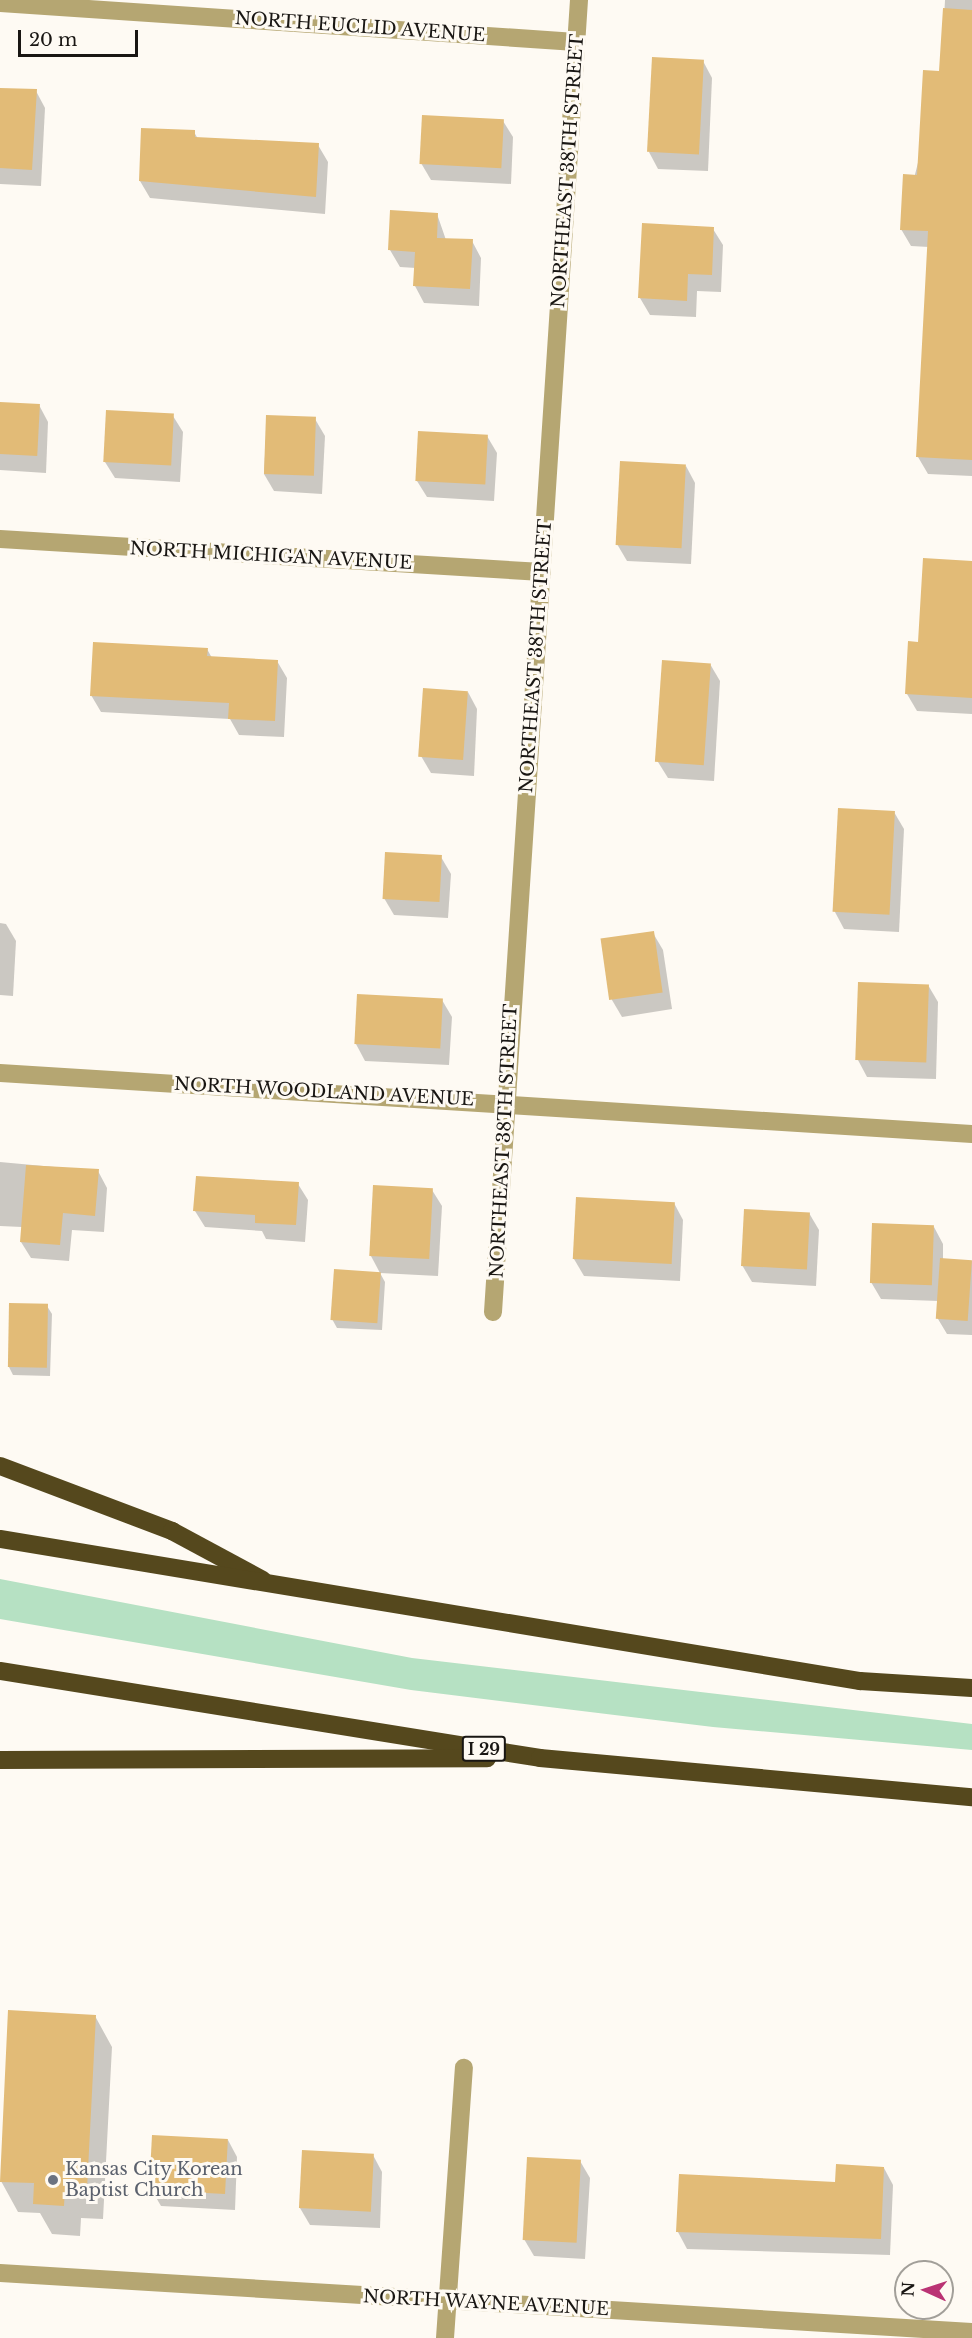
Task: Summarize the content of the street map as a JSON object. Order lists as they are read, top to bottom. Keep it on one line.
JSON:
{"streets":{"highway":["I 29"],"street":["NORTH EUCLID AVENUE","NORTHEAST 38TH STREET","NORTH MICHIGAN AVENUE","NORTH WOODLAND AVENUE","NORTH WAYNE AVENUE"]},"crossings":[["NORTH EUCLID AVENUE","NORTHEAST 38TH STREET"],["NORTHEAST 38TH STREET","NORTH MICHIGAN AVENUE"],["NORTHEAST 38TH STREET","NORTH WOODLAND AVENUE"]],"places":["Kansas City Korean Baptist Church"],"scale_bar":"20 m","north":"left"}
